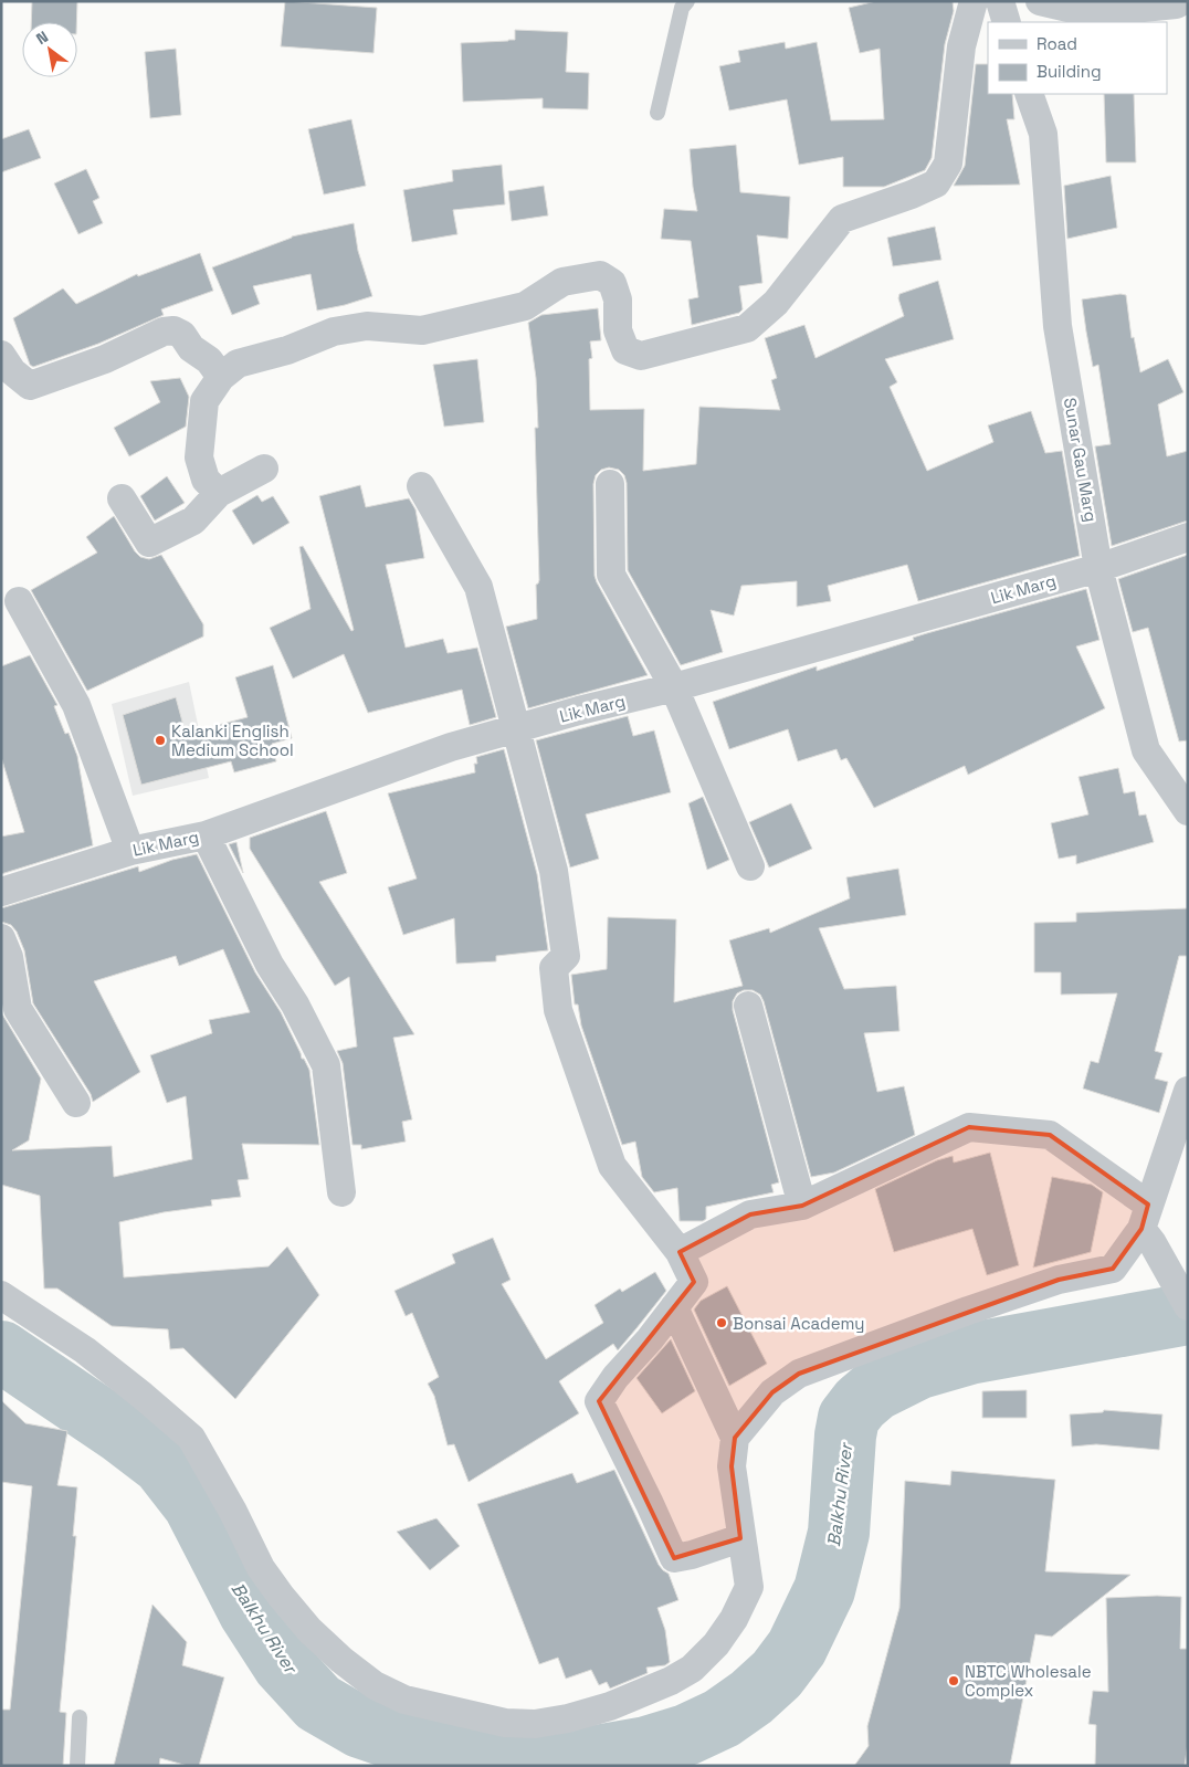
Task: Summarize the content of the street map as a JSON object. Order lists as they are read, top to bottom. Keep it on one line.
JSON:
{"streets":{"street":["Sunar Gau Marg","Lik Marg"]},"crossings":[["Sunar Gau Marg","Lik Marg"]],"water":["Balkhu River"],"places":["Kalanki English Medium School","Bonsai Academy","NBTC Wholesale Complex"],"legend":["Road","Building"],"north":"top left"}
